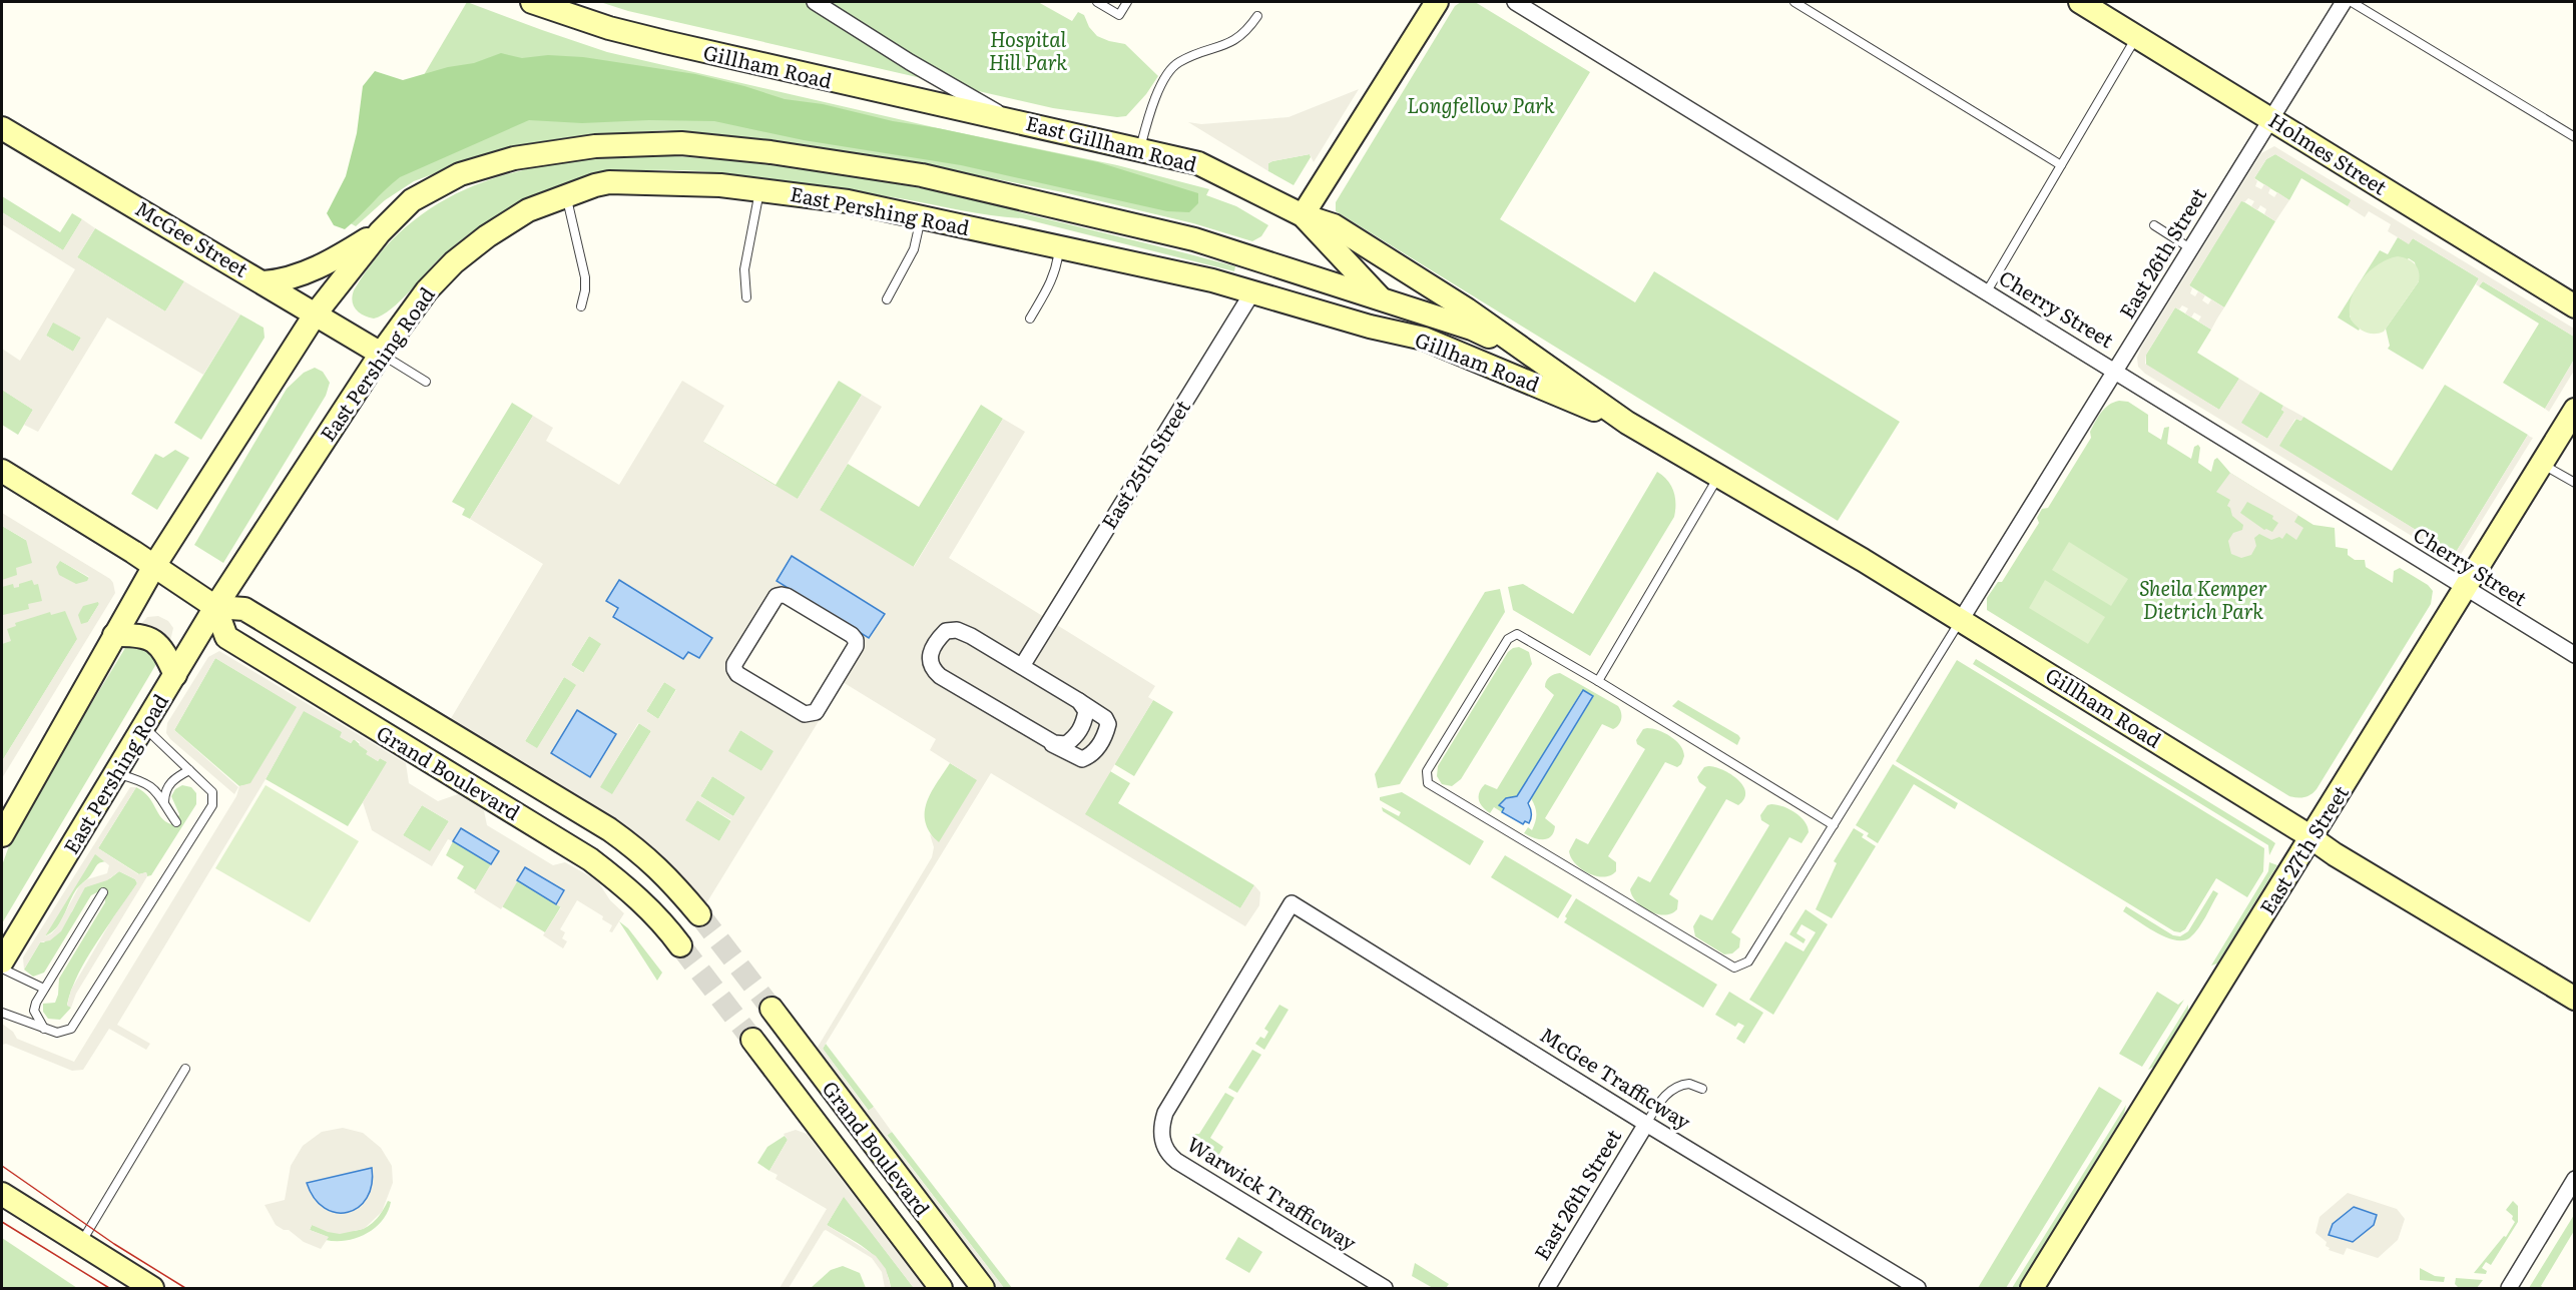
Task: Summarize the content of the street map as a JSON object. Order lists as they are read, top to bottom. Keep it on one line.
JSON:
{"streets":{"main road":["Gillham Road","East Gillham Road","Holmes Street","East Pershing Road","McGee Street","East 25th Street","Grand Boulevard","East 27th Street"],"street":["East 26th Street","Cherry Street","McGee Trafficway","Warwick Trafficway"]},"crossings":[["Gillham Road","East Gillham Road"],["Gillham Road","East Pershing Road"],["Gillham Road","East 26th Street"],["Gillham Road","East 25th Street"],["Gillham Road","East 27th Street"],["Holmes Street","East 26th Street"],["East Pershing Road","McGee Street"],["East Pershing Road","East 25th Street"],["East Pershing Road","Grand Boulevard"],["East 26th Street","Cherry Street"],["East 26th Street","McGee Trafficway"],["Cherry Street","East 27th Street"],["McGee Trafficway","Warwick Trafficway"]],"parks":["Hospital Hill Park","Longfellow Park","Sheila Kemper Dietrich Park"]}
